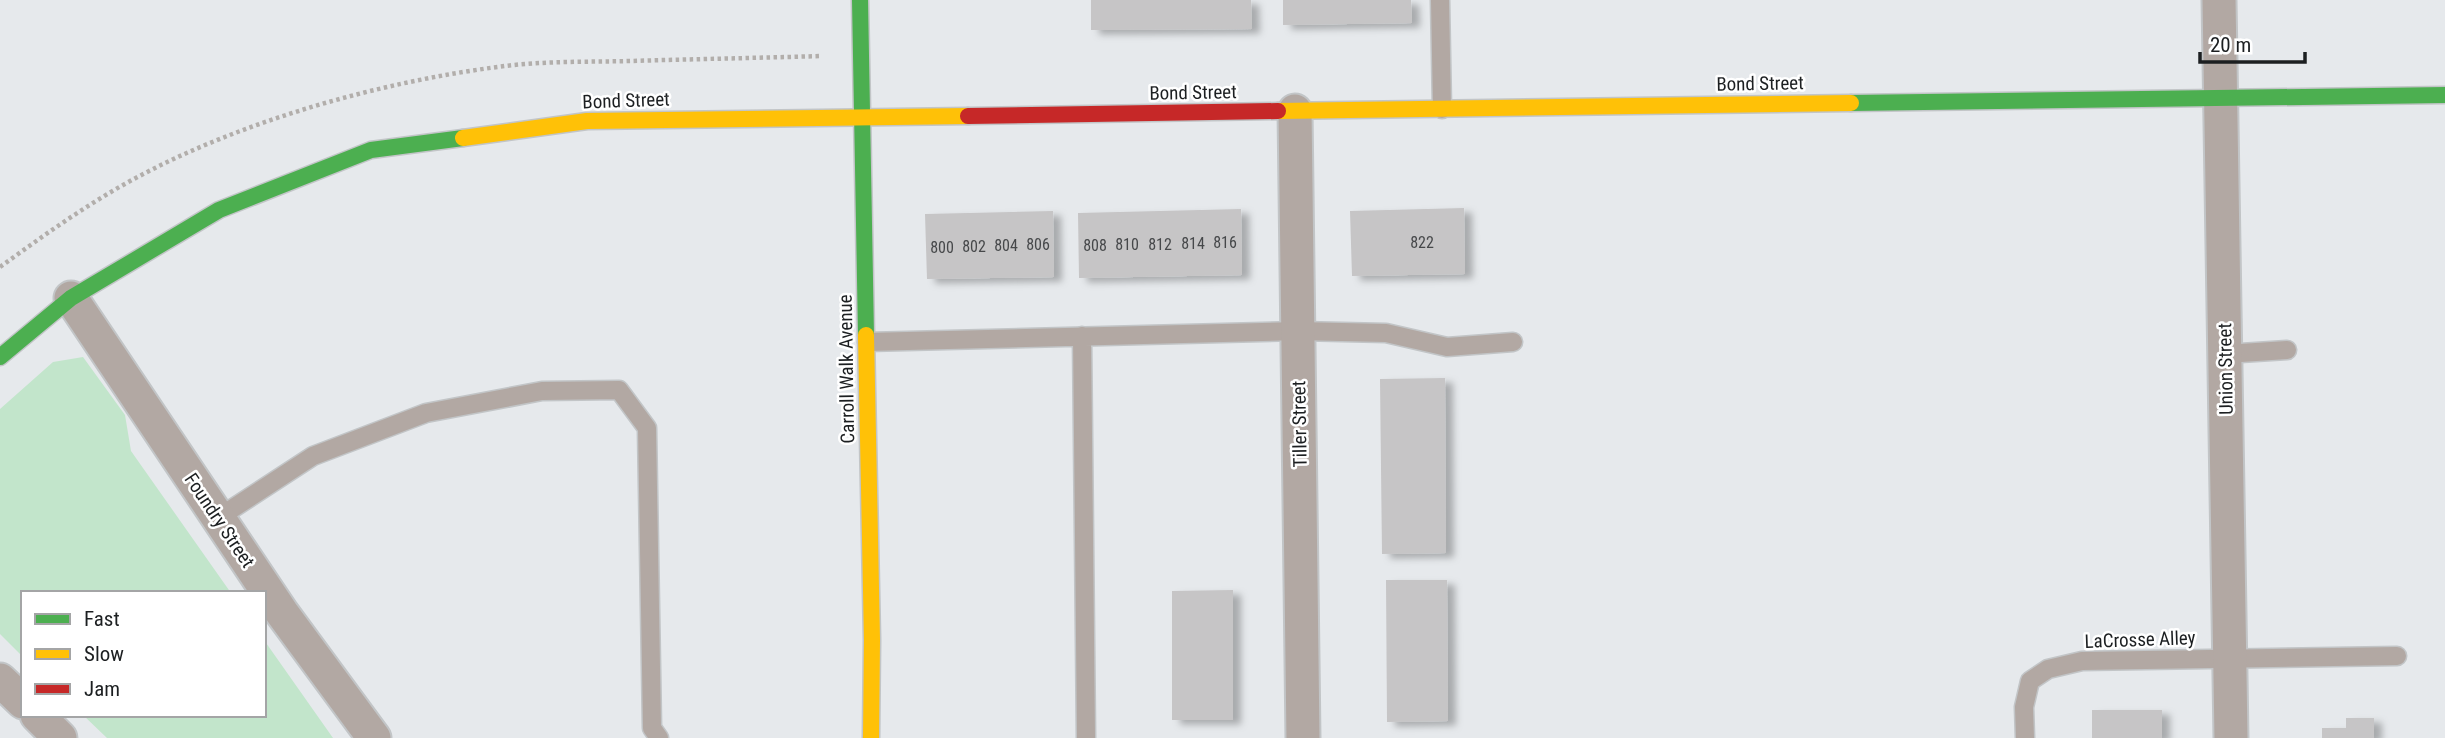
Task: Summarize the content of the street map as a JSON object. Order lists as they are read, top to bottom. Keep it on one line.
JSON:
{"streets":{"street":["Bond Street","Carroll Walk Avenue","Union Street","Tiller Street","Foundry Street"],"lane":["LaCrosse Alley"]},"crossings":[["Bond Street","Carroll Walk Avenue"],["Bond Street","Union Street"],["Bond Street","Tiller Street"],["Bond Street","Foundry Street"],["Union Street","LaCrosse Alley"]],"house_numbers":["816","822","814","806","810","812","804","808","802","800"],"legend":["Fast","Slow","Jam"],"scale_bar":"20 m"}
